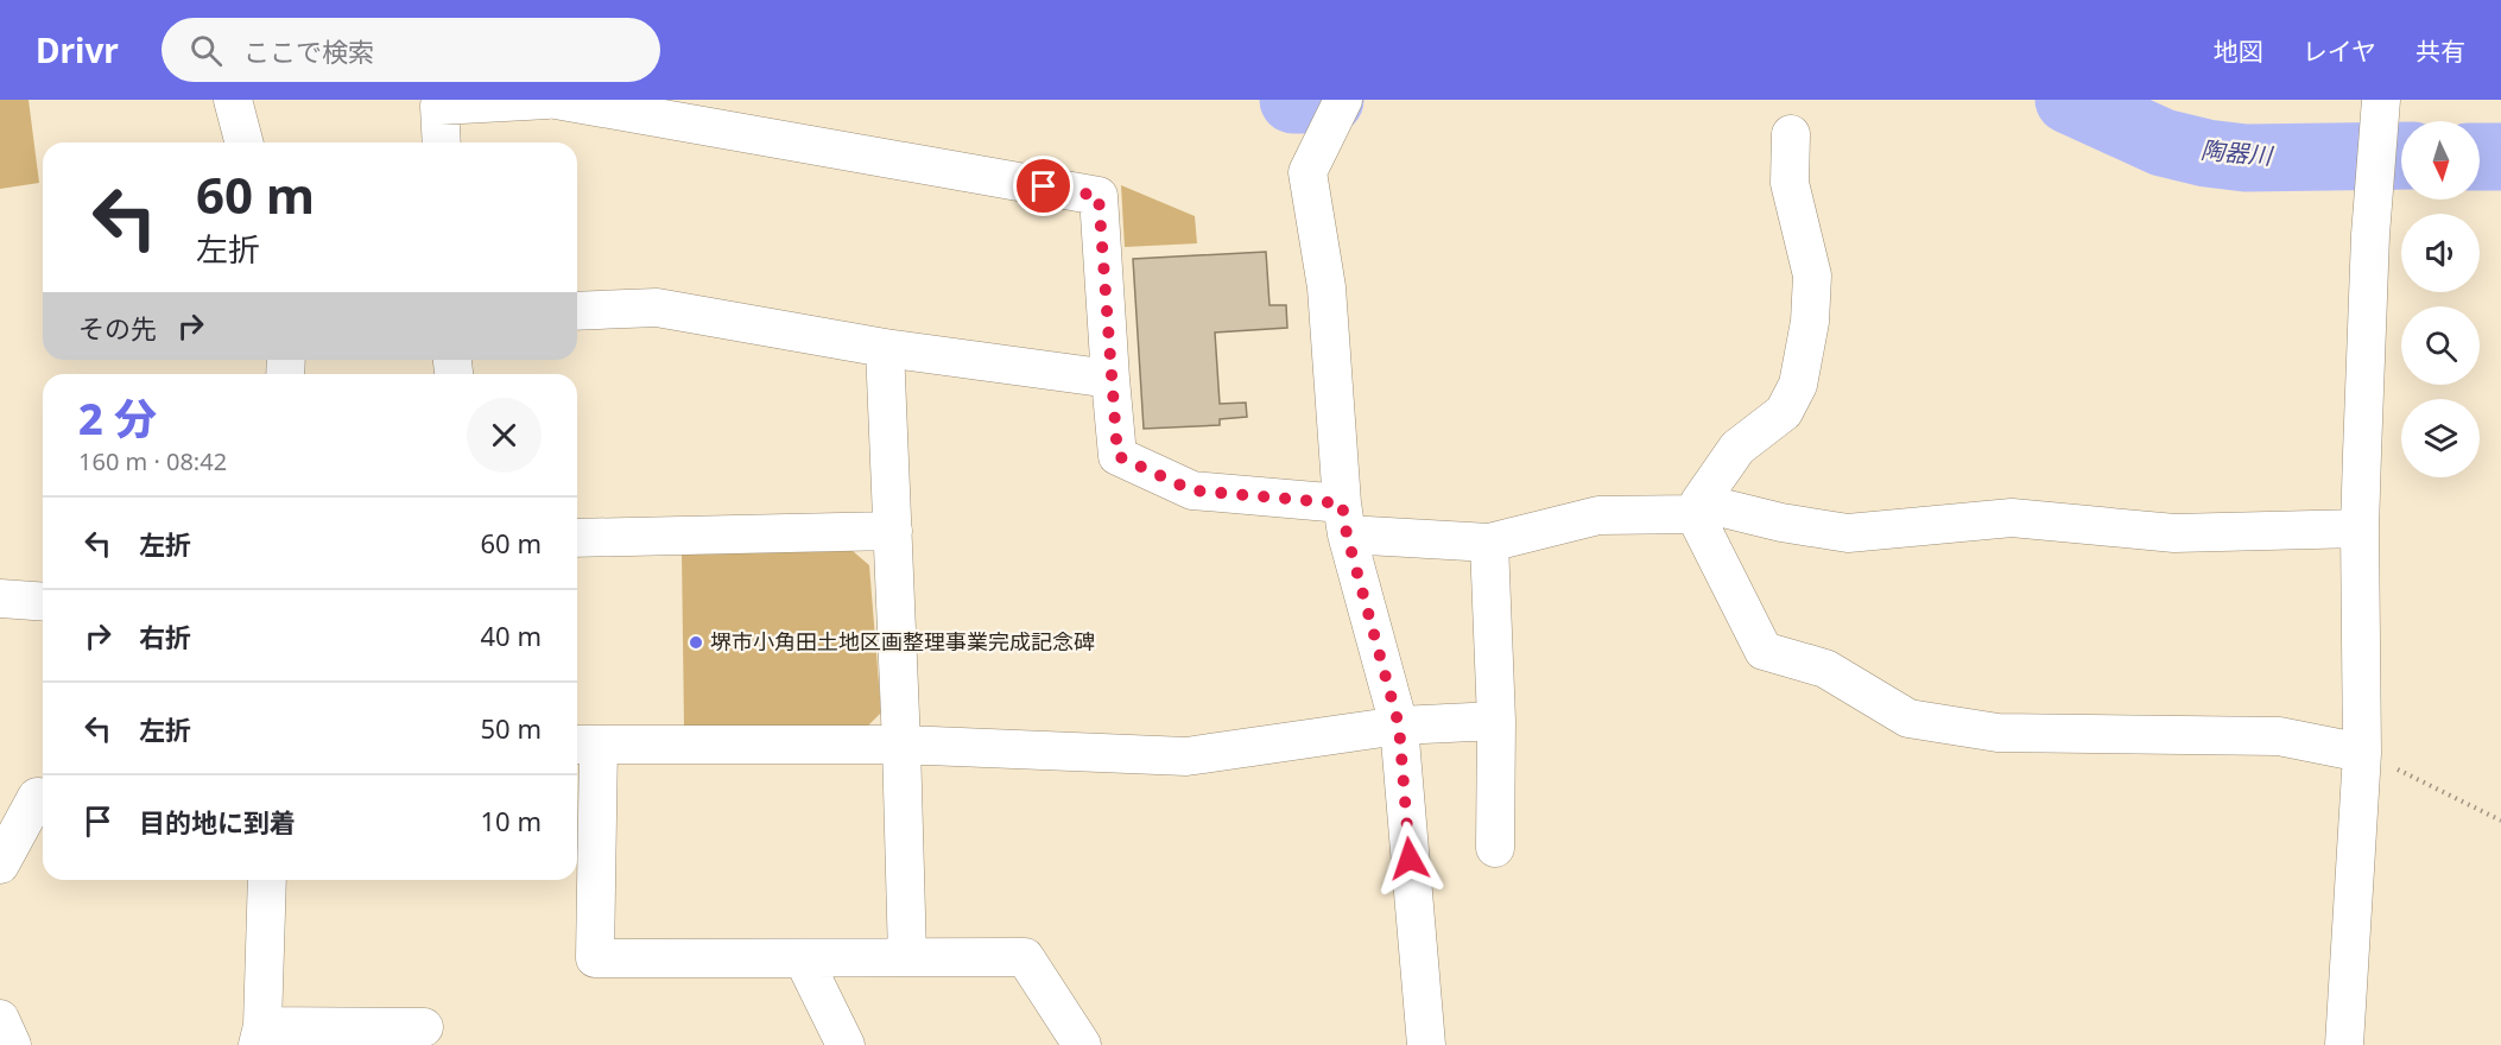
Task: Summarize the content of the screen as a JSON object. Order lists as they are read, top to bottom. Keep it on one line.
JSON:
{"water":["陶器川"],"places":["堺市小角田土地区画整理事業完成記念碑"],"north":"bottom","page":{"header":"Drivr","search":"ここで検索","nav":["地図","レイヤ","共有"],"turn":["60 m","左折"],"then":"その先","heading":["2 分","160 m · 08:42"],"list":[{"name":"左折","value":"60 m"},{"name":"右折","value":"40 m"},{"name":"左折","value":"50 m"},{"name":"目的地に到着","value":"10 m"}]}}
